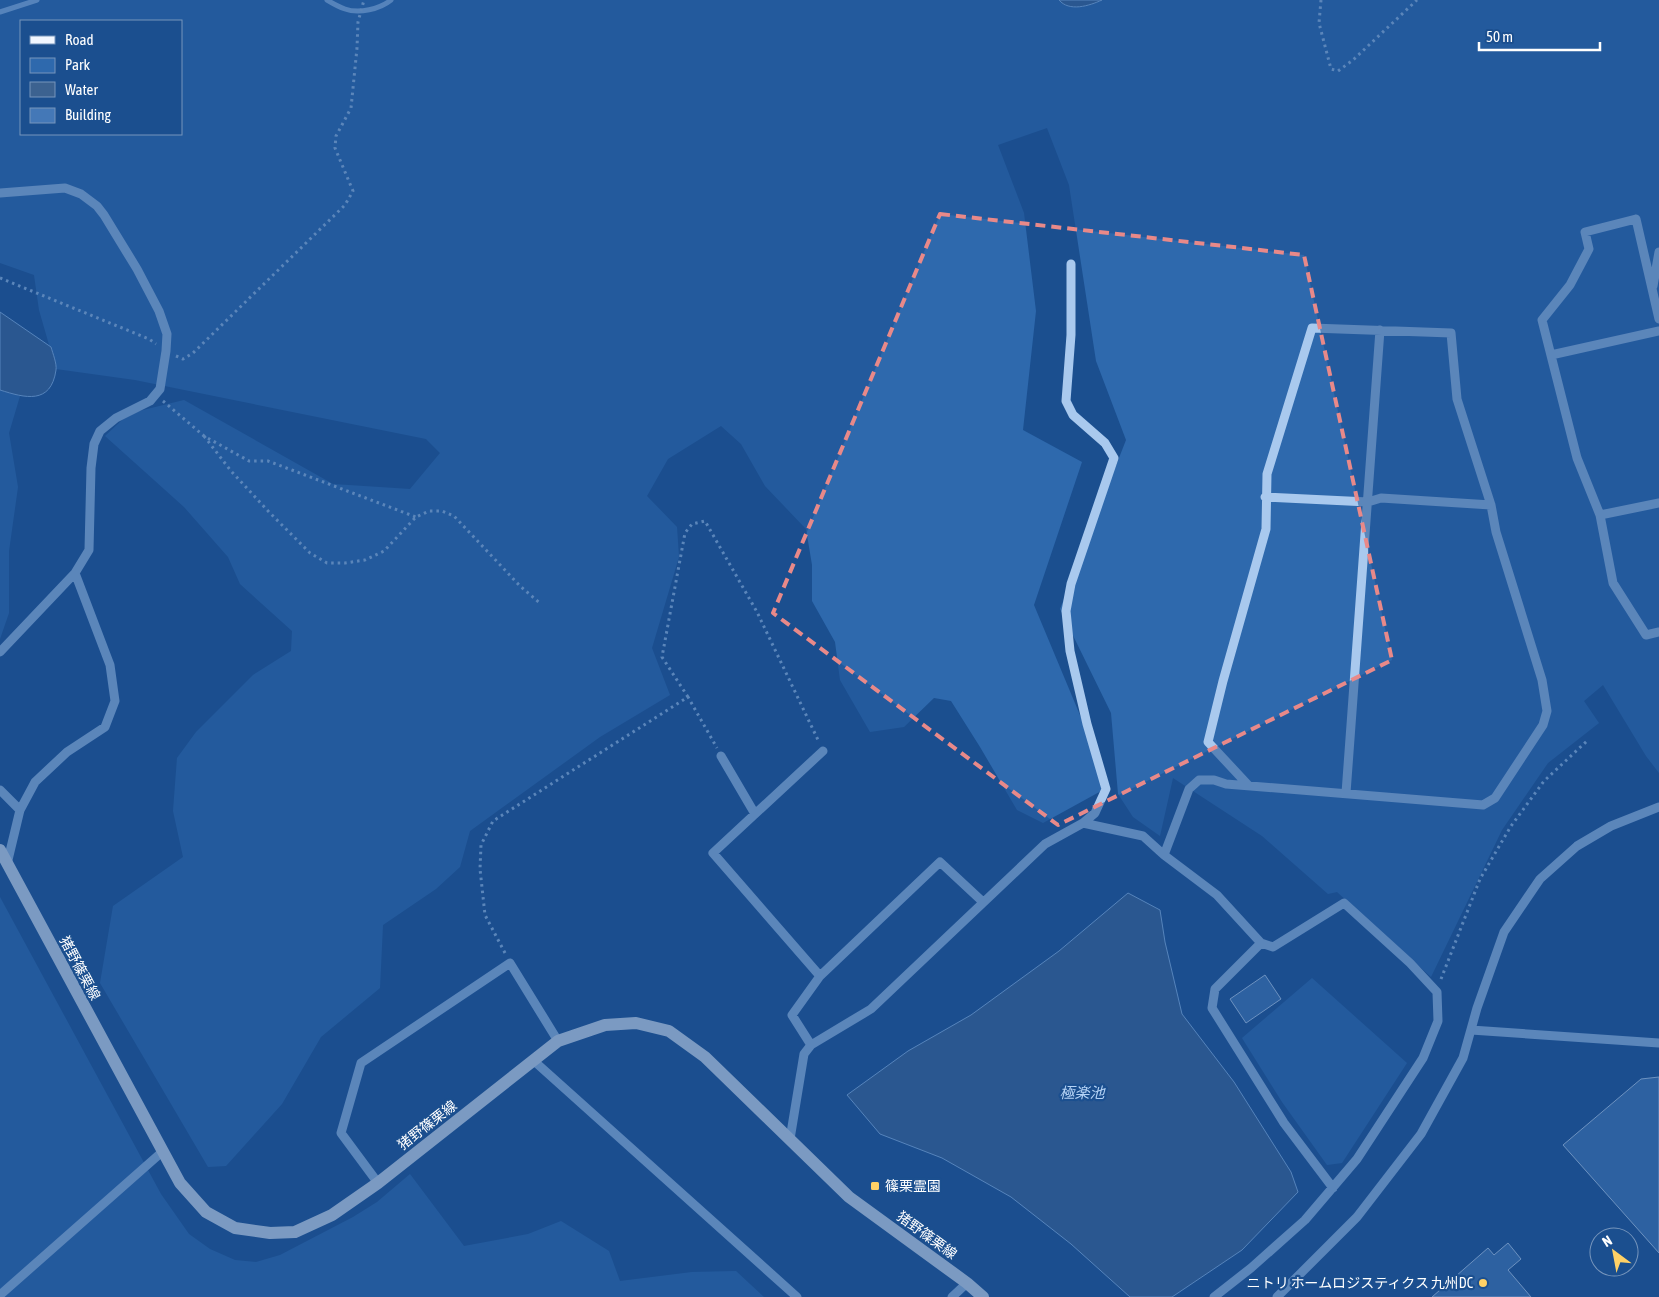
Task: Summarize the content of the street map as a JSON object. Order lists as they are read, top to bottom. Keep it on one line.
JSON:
{"streets":{"main road":["猪野篠栗線"]},"water":["極楽池"],"places":{"transit":["篠栗霊園"],"other":["ニトリ ホームロジスティクス 九州DC"]},"legend":["Road","Park","Water","Building"],"scale_bar":"50 m","north":"top left"}
